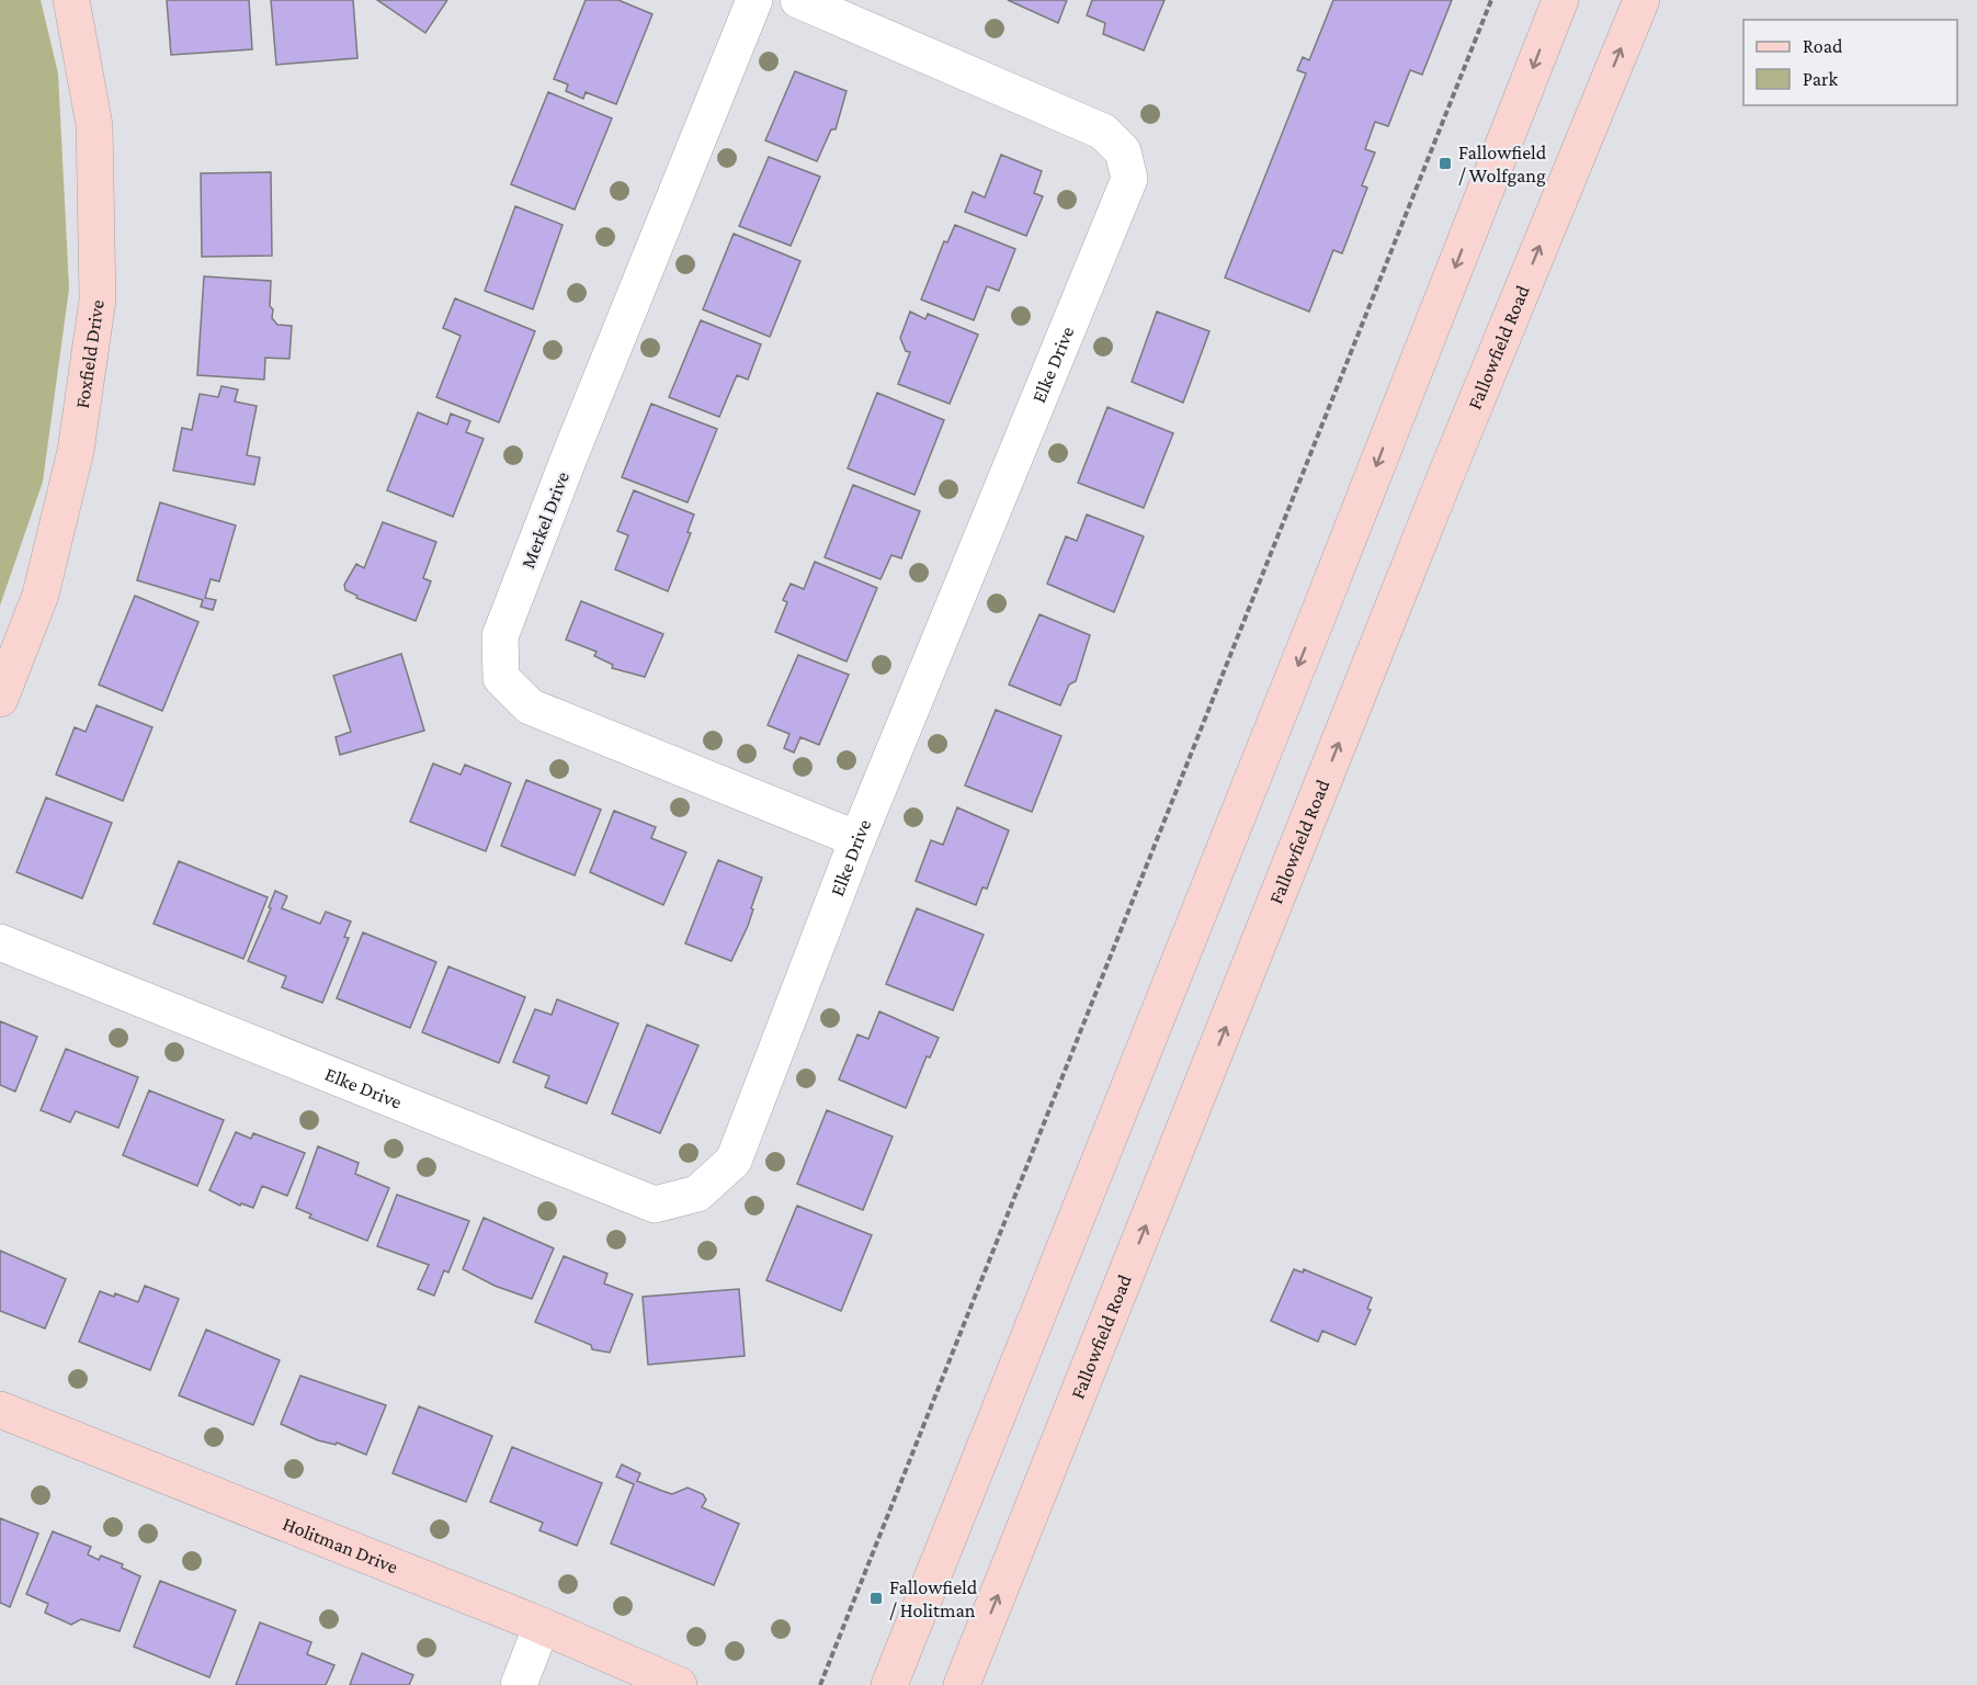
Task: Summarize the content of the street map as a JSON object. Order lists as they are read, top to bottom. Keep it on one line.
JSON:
{"streets":{"main road":["Fallowfield Road","Foxfield Drive","Holitman Drive"],"street":["Elke Drive","Merkel Drive"]},"crossings":[["Elke Drive","Merkel Drive"]],"places":{"transit":["Fallowfield / Wolfgang","Fallowfield / Holitman"]},"legend":["Road","Park"]}
